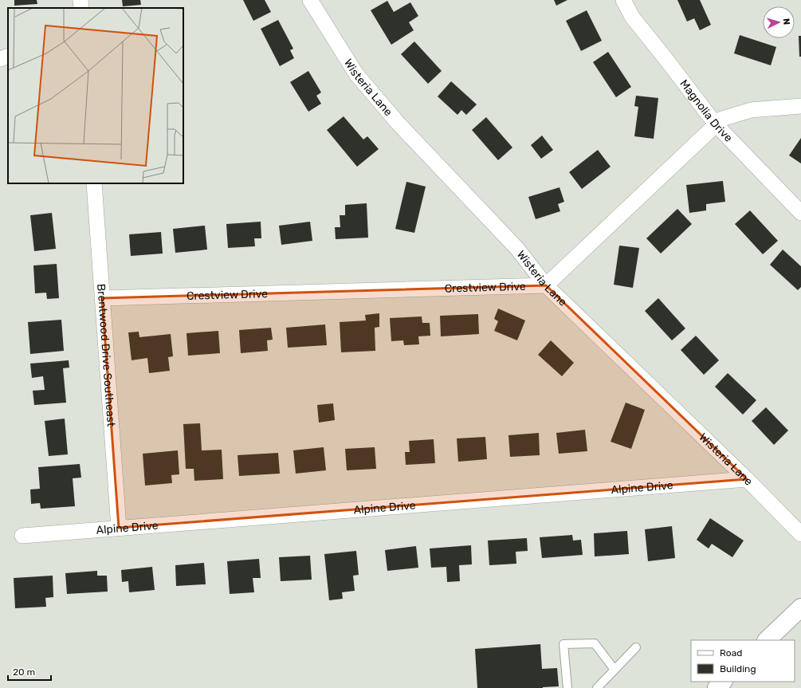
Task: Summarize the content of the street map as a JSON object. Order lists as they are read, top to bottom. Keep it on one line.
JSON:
{"streets":{"street":["Wisteria Lane","Magnolia Drive","Crestview Drive","Brentwood Drive Southeast","Alpine Drive"]},"crossings":[["Wisteria Lane","Crestview Drive"],["Wisteria Lane","Alpine Drive"],["Crestview Drive","Brentwood Drive Southeast"],["Brentwood Drive Southeast","Alpine Drive"]],"legend":["Road","Building"],"scale_bar":"20 m","north":"right"}
